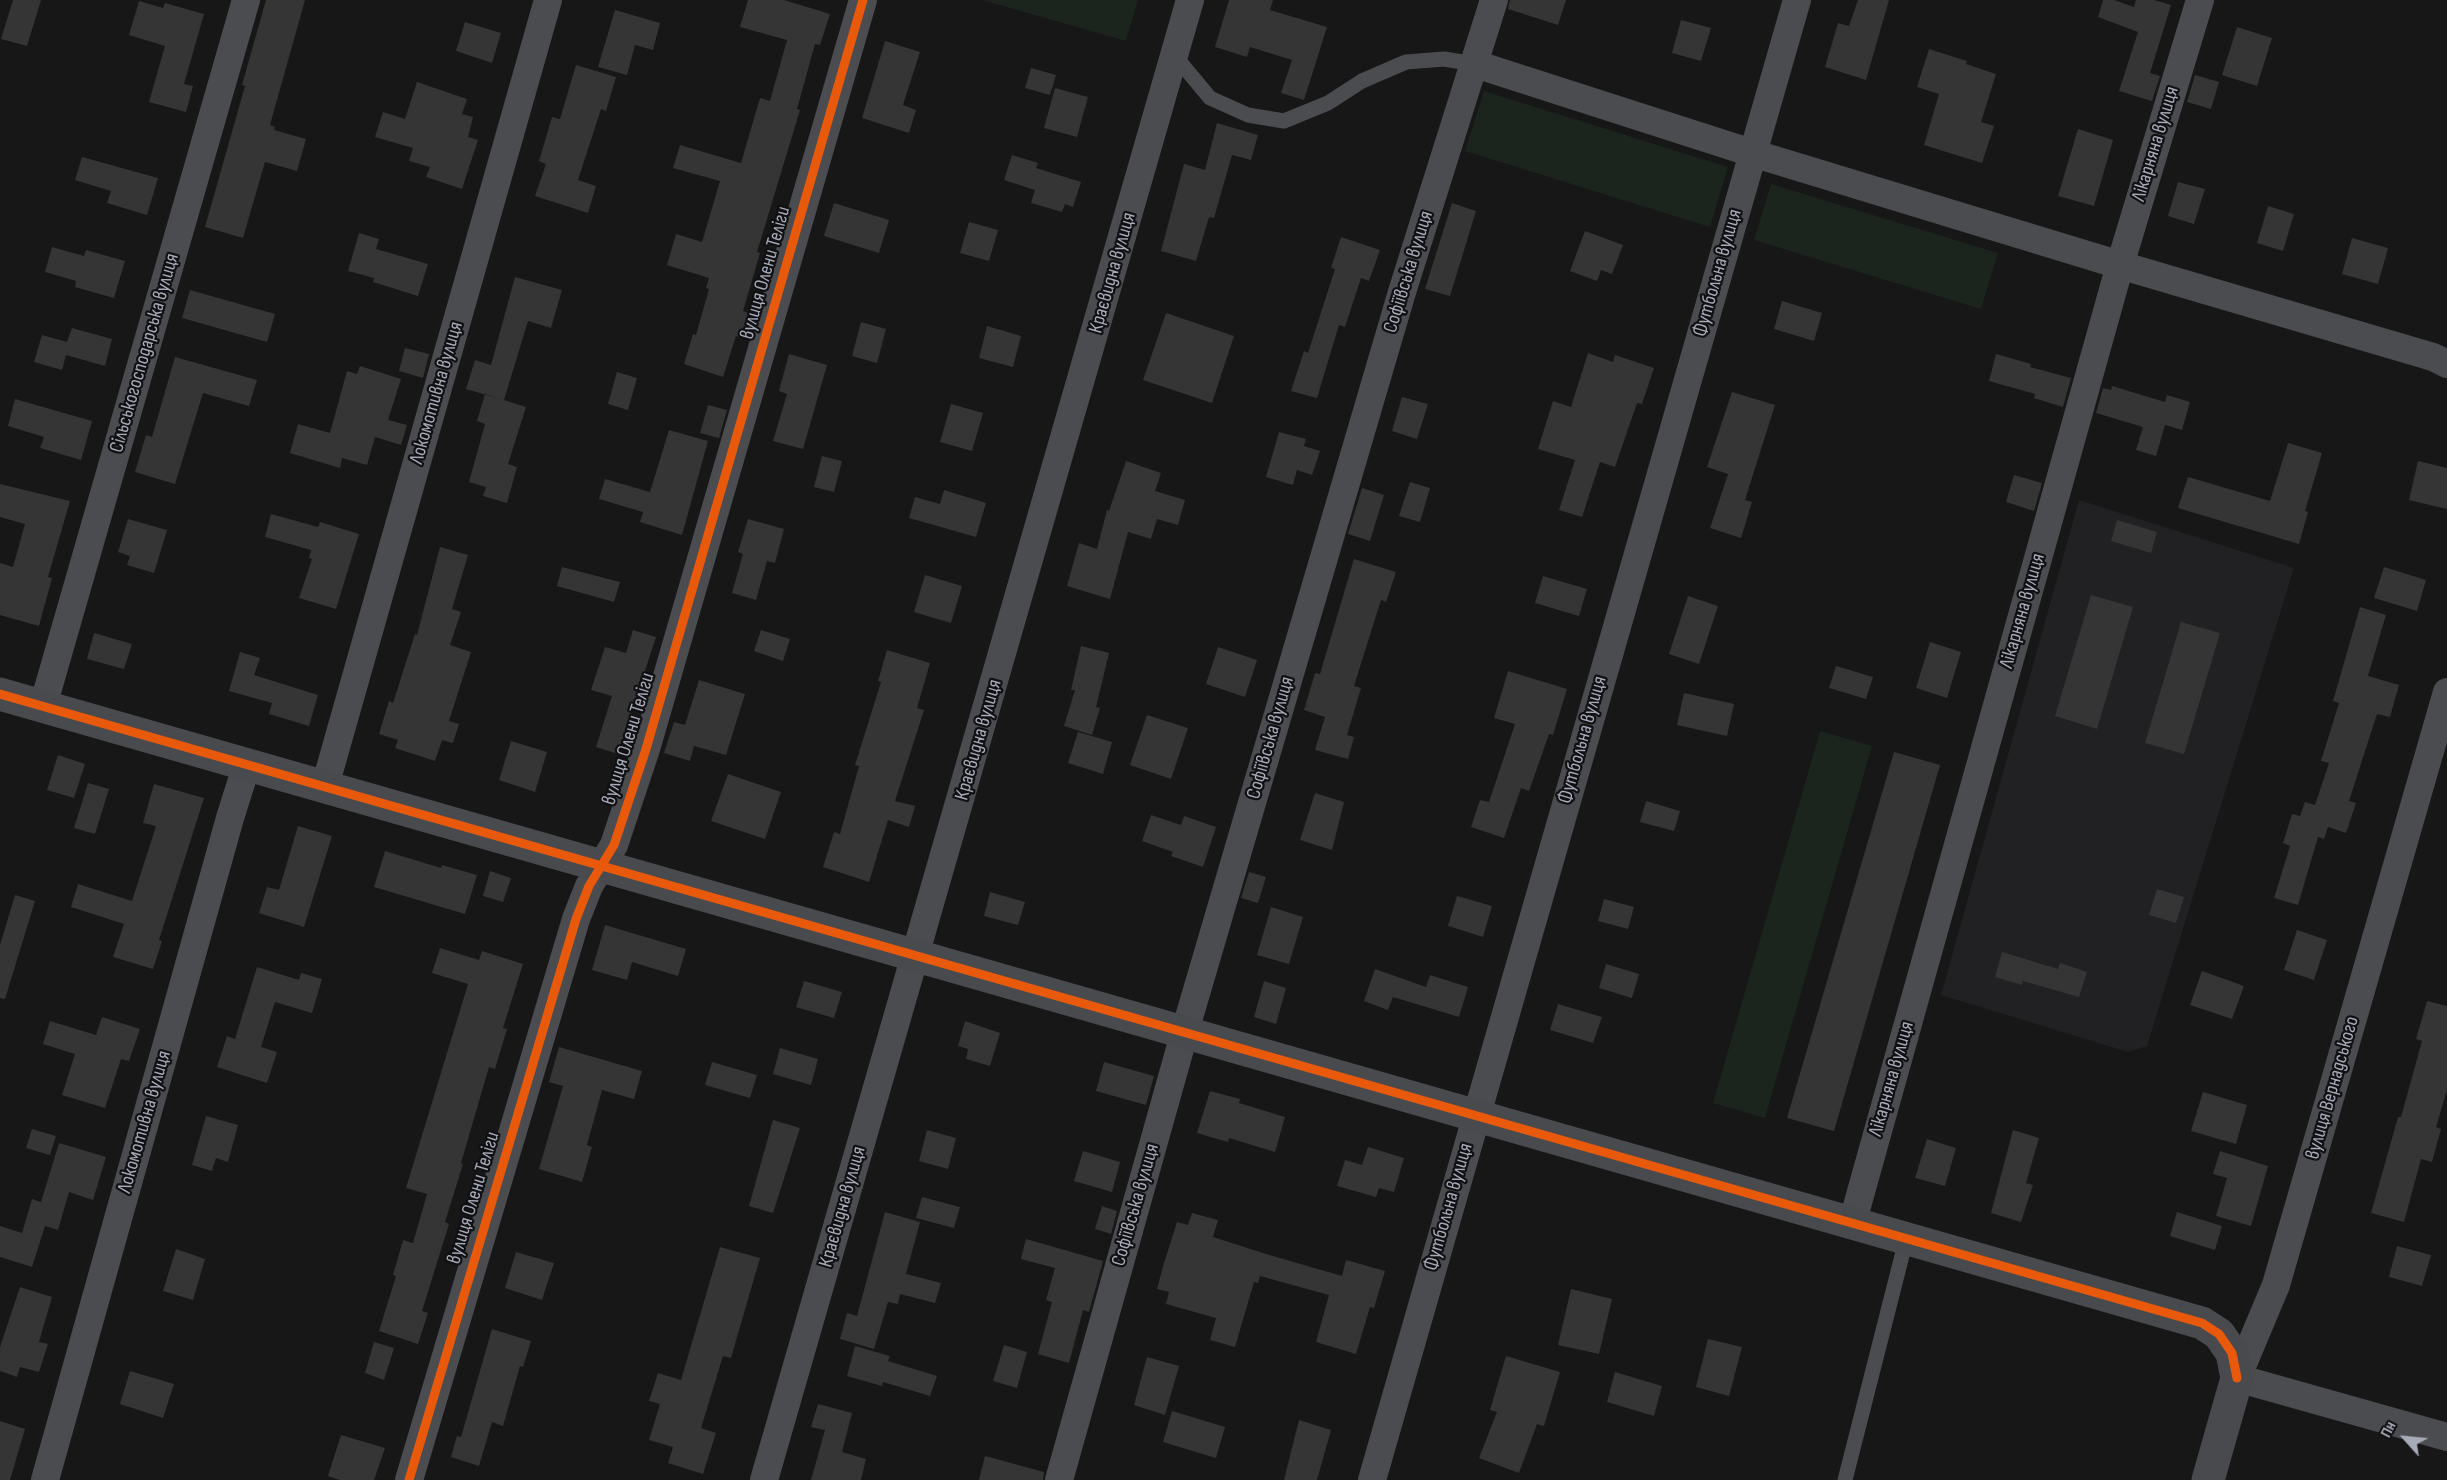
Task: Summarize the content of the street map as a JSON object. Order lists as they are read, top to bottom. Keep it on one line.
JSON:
{"streets":{"street":["Лікарняна вулиця","Софіївська вулиця","вулиця Олени Теліги","Краєвидна вулиця","Футбольна вулиця","Сільськогосподарська вулиця","Локомотивна вулиця","вулиця Вернадського"]},"north":"top left"}
